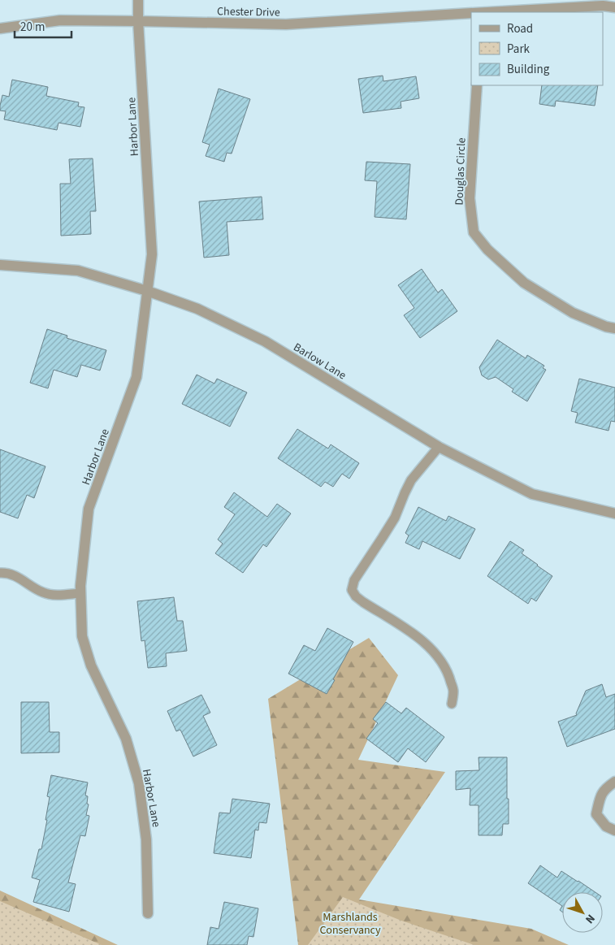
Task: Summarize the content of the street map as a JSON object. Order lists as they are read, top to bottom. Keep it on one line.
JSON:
{"streets":{"street":["Chester Drive","Harbor Lane","Douglas Circle","Barlow Lane"]},"crossings":[["Chester Drive","Harbor Lane"],["Harbor Lane","Barlow Lane"]],"parks":["Marshlands Conservancy"],"legend":["Road","Park","Building"],"scale_bar":"20 m","north":"bottom right"}
